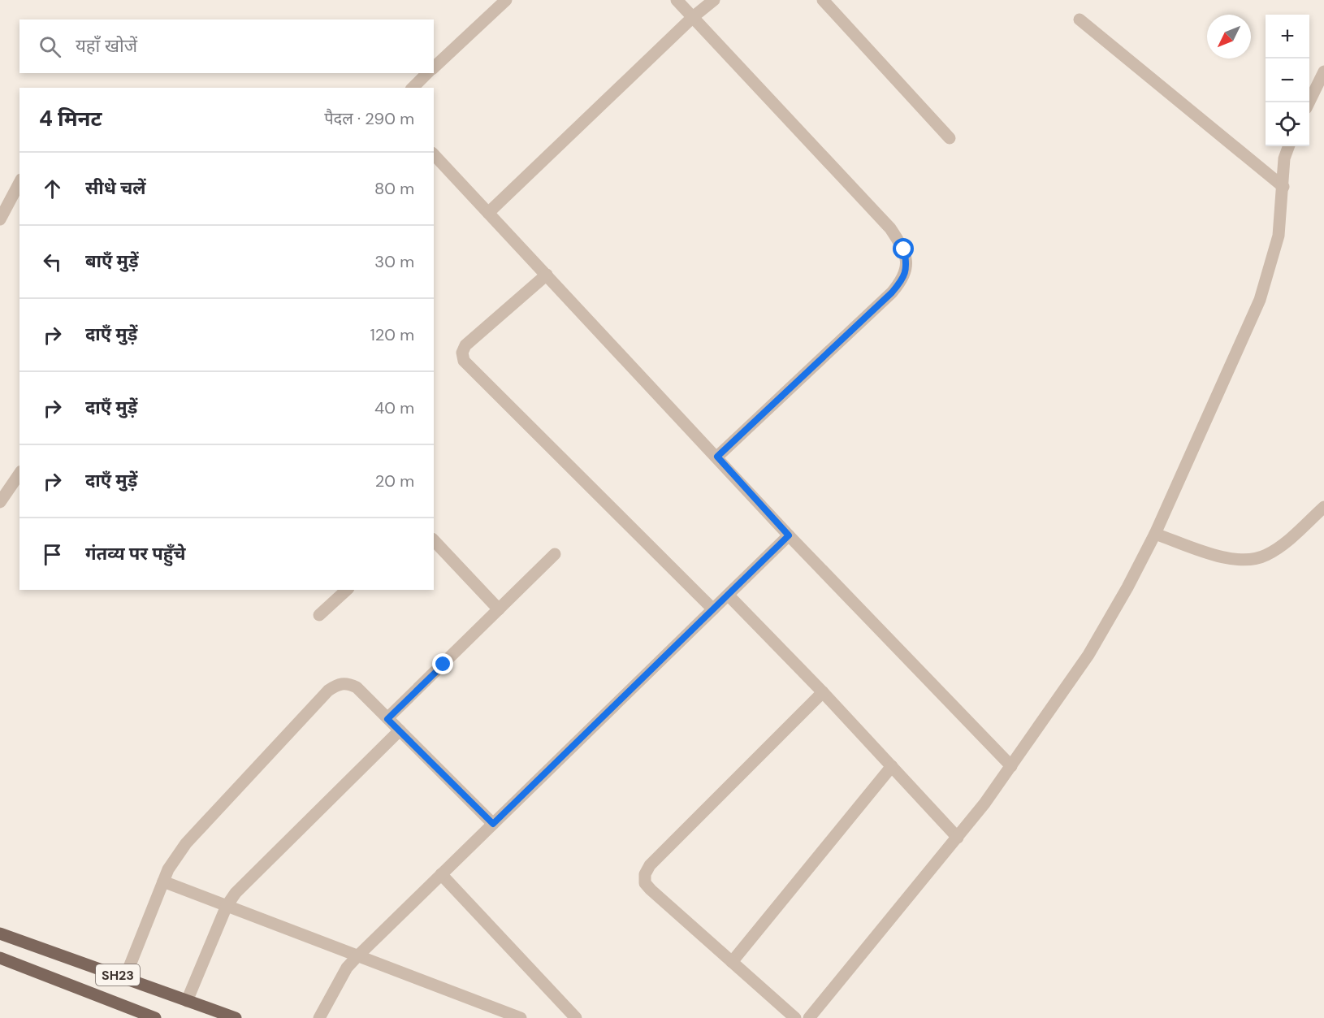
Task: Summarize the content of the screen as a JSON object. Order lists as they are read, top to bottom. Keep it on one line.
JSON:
{"streets":{"main road":["SH23"]},"north":"bottom left","page":{"map_buttons":["+","−"],"search":"यहाँ खोजें","heading":["4 मिनट","पैदल · 290 m"],"list":[["सीधे चलें","80 m"],["बाएँ मुड़ें","30 m"],["दाएँ मुड़ें","120 m"],["दाएँ मुड़ें","40 m"],["दाएँ मुड़ें","20 m"],"गंतव्य पर पहुँचे"]}}
